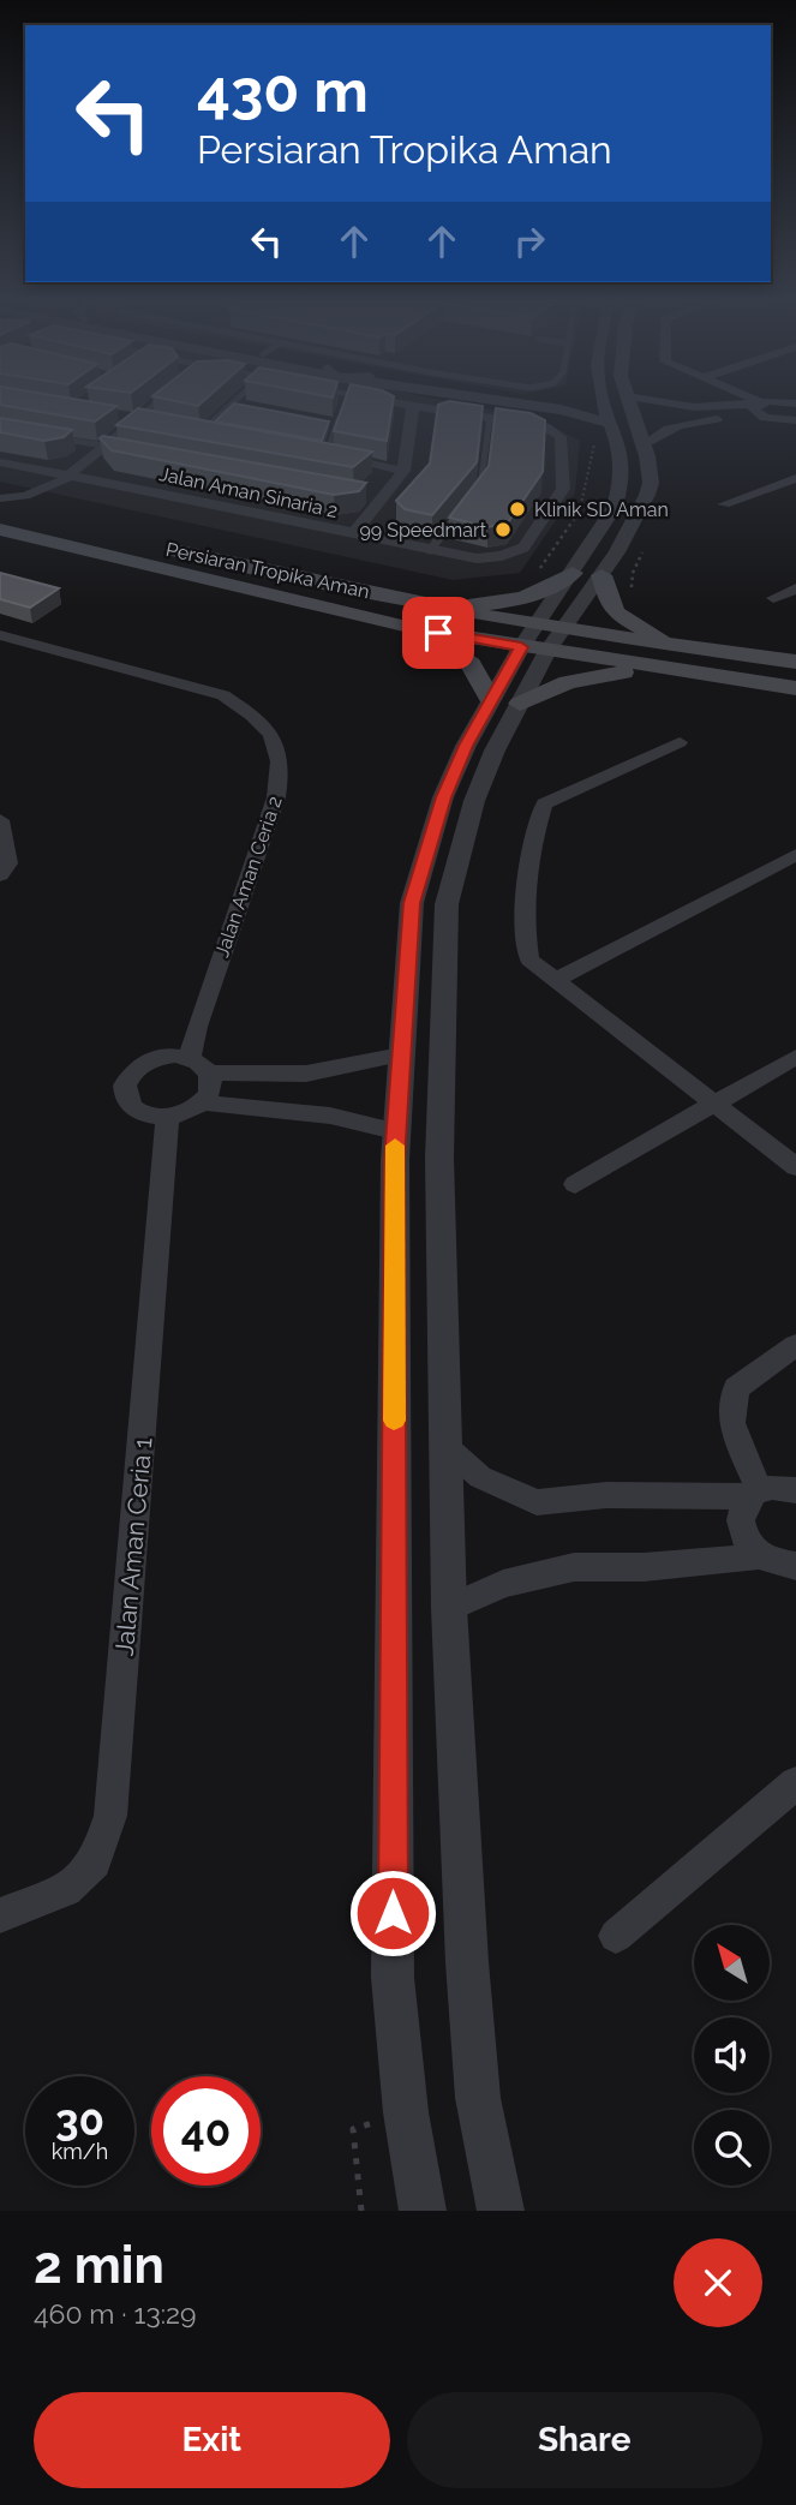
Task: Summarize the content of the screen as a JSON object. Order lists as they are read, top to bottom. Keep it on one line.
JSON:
{"streets":{"main road":["Persiaran Tropika Aman"],"street":["Jalan Aman Sinaria 2","Jalan Aman Ceria 2","Jalan Aman Ceria 1"]},"crossings":[["Jalan Aman Ceria 2","Jalan Aman Ceria 1"]],"places":["Klinik SD Aman","99 Speedmart"],"north":"top left","page":{"turn":["430 m","Persiaran Tropika Aman"],"speed":"30 km/h","limit":"40","heading":["2 min","460 m · 13:29"],"buttons":["Exit","Share"]}}
